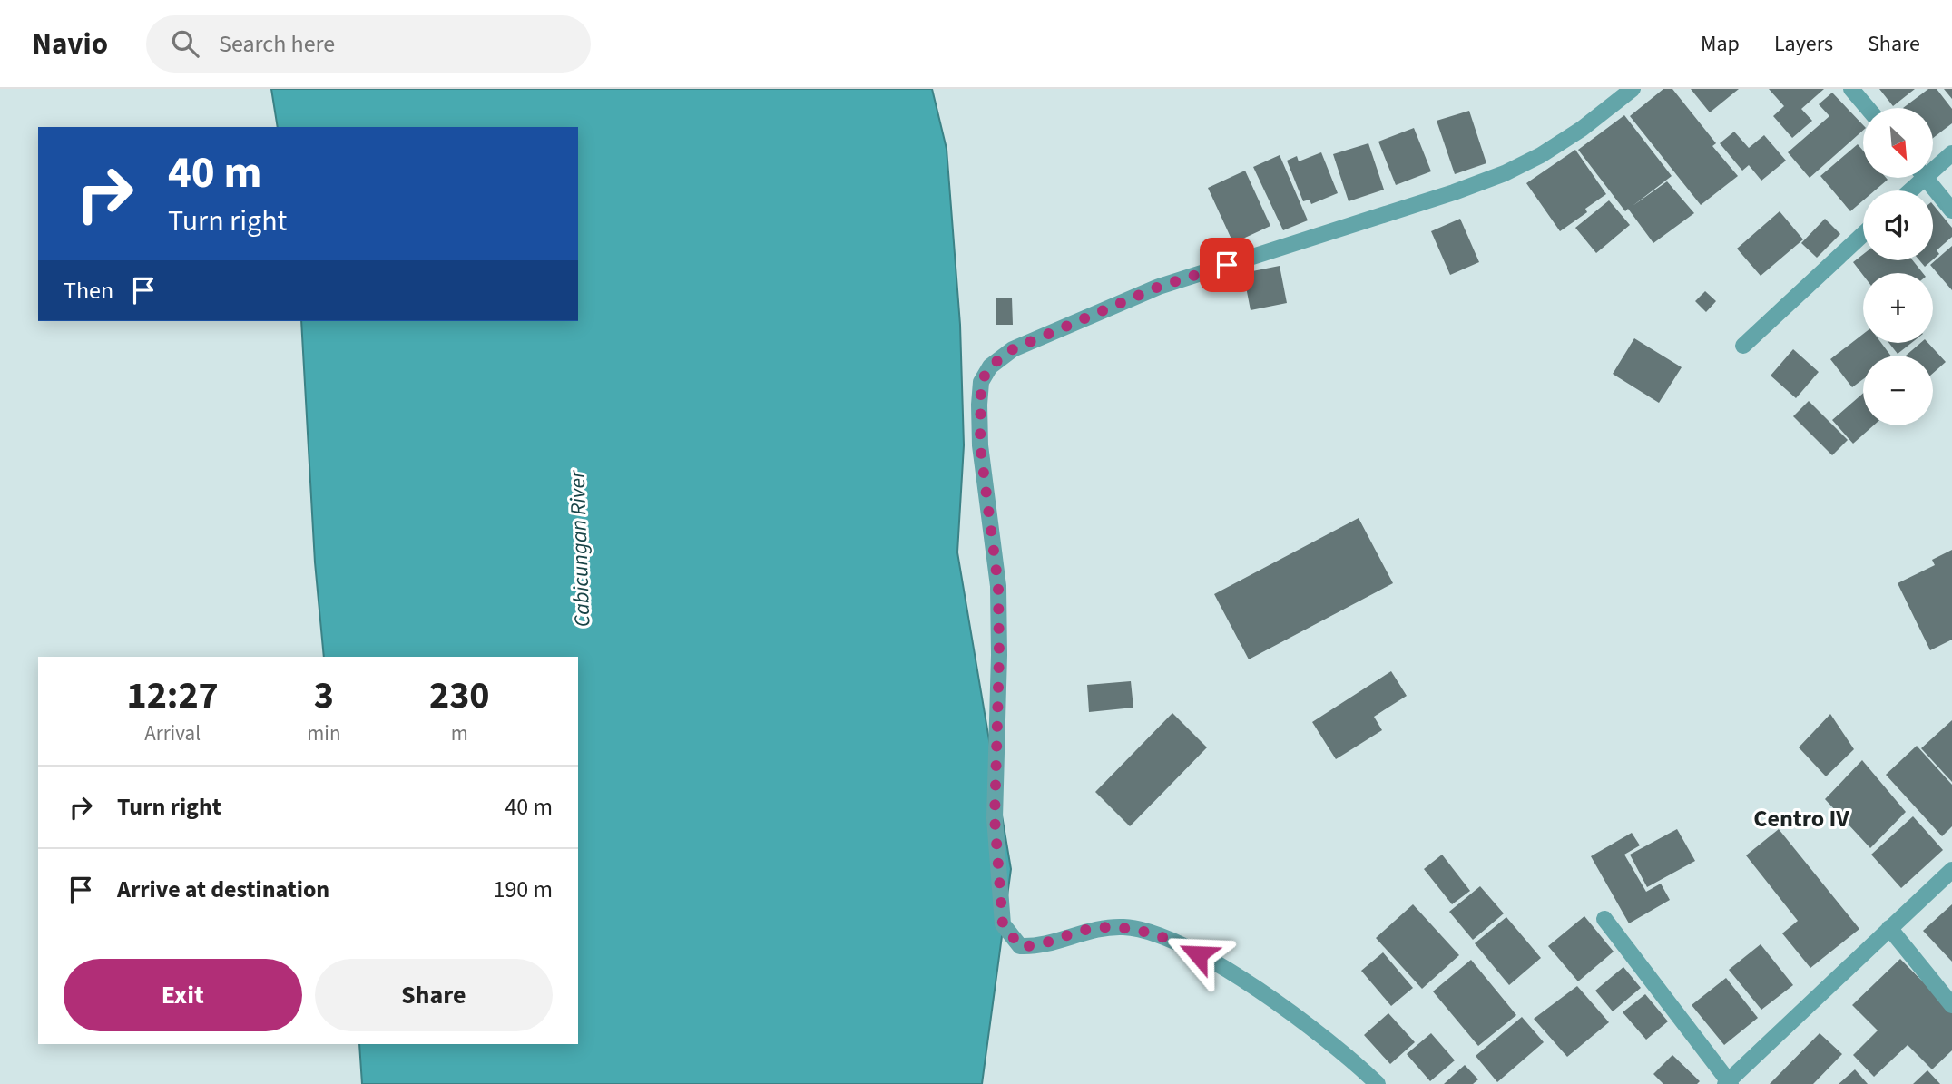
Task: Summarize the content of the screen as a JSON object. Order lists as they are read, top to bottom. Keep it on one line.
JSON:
{"districts":["Centro IV"],"water":["Cabicungan River"],"north":"bottom right","page":{"header":"Navio","search":"Search here","nav":["Map","Layers","Share"],"map_buttons":["+","−"],"turn":["40 m","Turn right"],"then":"Then","eta":["12:27","Arrival","3","min","230","m"],"list":[{"name":"Turn right","value":"40 m"},{"name":"Arrive at destination","value":"190 m"}],"buttons":["Exit","Share"]}}
